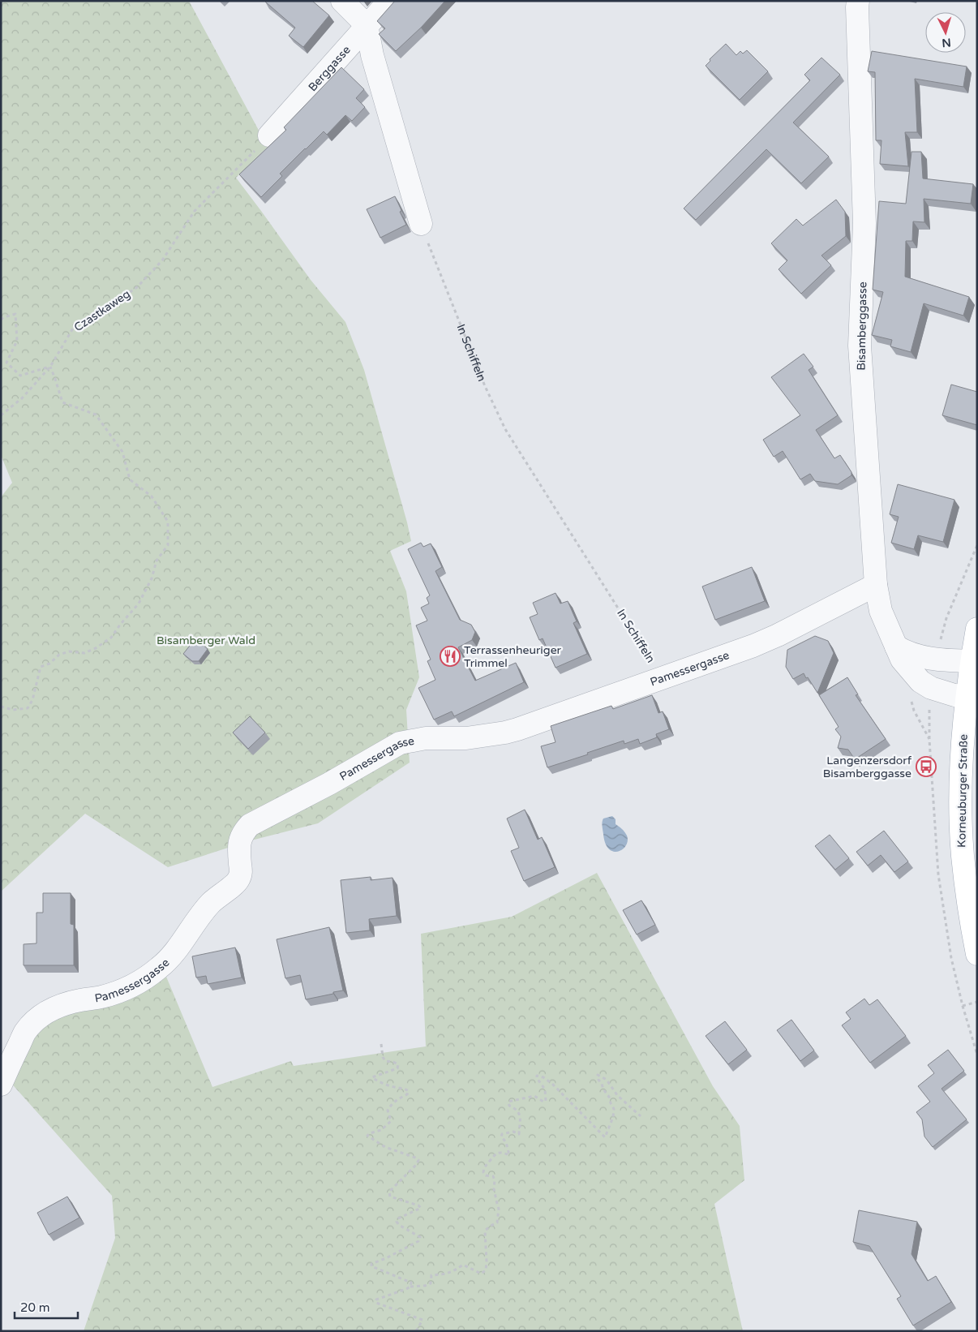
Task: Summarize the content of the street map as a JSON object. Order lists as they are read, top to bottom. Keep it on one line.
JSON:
{"streets":{"main road":["Korneuburger Straße"],"street":["Berggasse","Bisamberggasse","Pamessergasse"],"path":["Czastkaweg","In Schiffeln"]},"crossings":[["Berggasse","Czastkaweg"],["Bisamberggasse","Pamessergasse"],["Bisamberggasse","Korneuburger Straße"],["In Schiffeln","Pamessergasse"]],"parks":["Bisamberger Wald"],"places":{"restaurant":["Terrassenheuriger Trimmel"],"bus stop":["Langenzersdorf Bisamberggasse"]},"scale_bar":"20 m","north":"bottom"}
